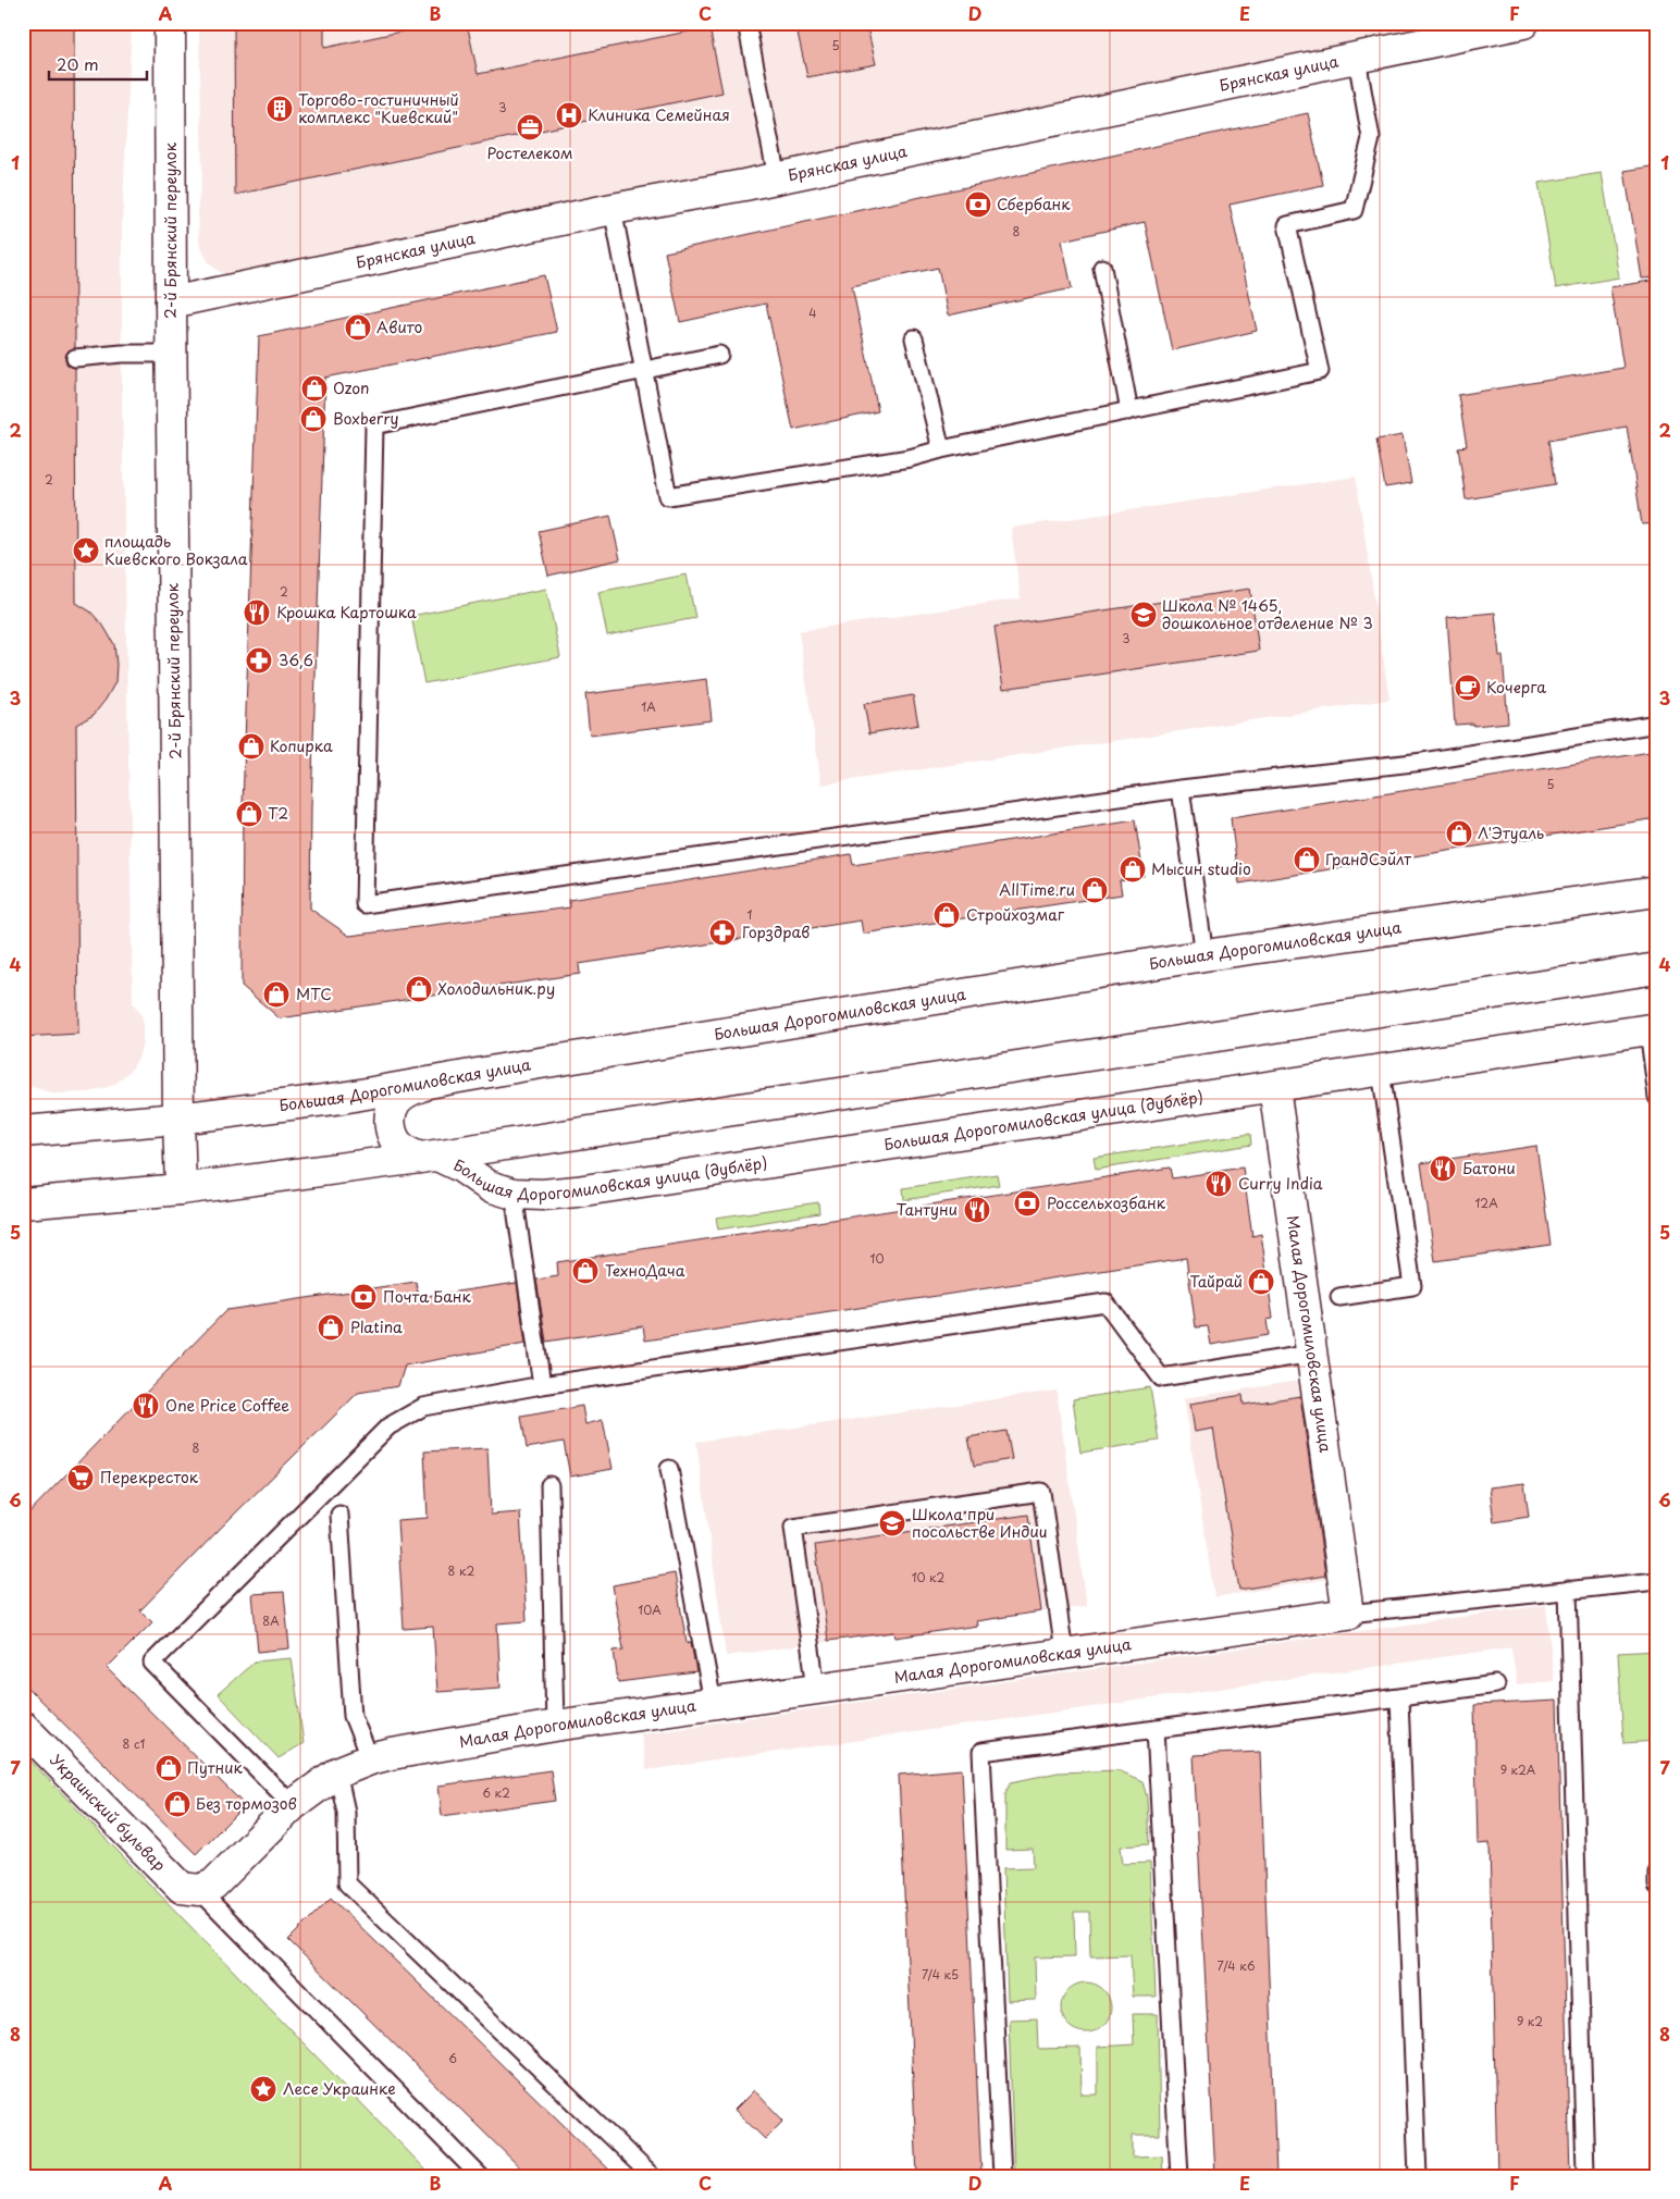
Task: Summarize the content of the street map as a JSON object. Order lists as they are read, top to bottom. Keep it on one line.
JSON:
{"streets":{"street":["Брянская улица","2-й Брянский переулок","Большая Дорогомиловская улица","Большая Дорогомиловская улица (дублёр)","Малая Дорогомиловская улица","Украинский бульвар"]},"crossings":[["Брянская улица","2-й Брянский переулок"],["2-й Брянский переулок","Большая Дорогомиловская улица"],["Большая Дорогомиловская улица","Большая Дорогомиловская улица (дублёр)"],["Большая Дорогомиловская улица (дублёр)","Малая Дорогомиловская улица"],["Малая Дорогомиловская улица","Украинский бульвар"]],"places":{"building":["Торгово-гостиничный комплекс \"Киевский\""],"hospital":["Клиника Семейная"],"office":["Ростелеком"],"bank":["Сбербанк","Россельхозбанк","Почта Банк"],"shop":["Авито","Ozon","Boxberry","Копирка","T2","Л'Этуаль","ГрандСэйлт","Мысин studio","AllTime.ru","Стройхозмаг","Холодильник.ру","МТС","ТехноДача","Тайрай","Platina","Путник","Без тормозов"],"place":["площадь Киевского Вокзала","Лесе Украинке"],"restaurant":["Крошка Картошка","Батони","Curry India","Тантуни","One Price Coffee"],"school or university":["Школа № 1465, дошкольное отделение № 3","Школа при посольстве Индии"],"pharmacy":["36,6","Горздрав"],"cafe":["Кочерга"],"supermarket":["Перекресток"]},"house_numbers":["5","3","8","4","2","2","3","1А","5","1","12А","10","8","8 к2","10 к2","10А","8А","8 с1","9 к2А","6 к2","7/4 к6","7/4 к5","9 к2","6"],"scale_bar":"20 m","grid":{"columns":["A","B","C","D","E","F"],"rows":["1","2","3","4","5","6","7","8"]}}
